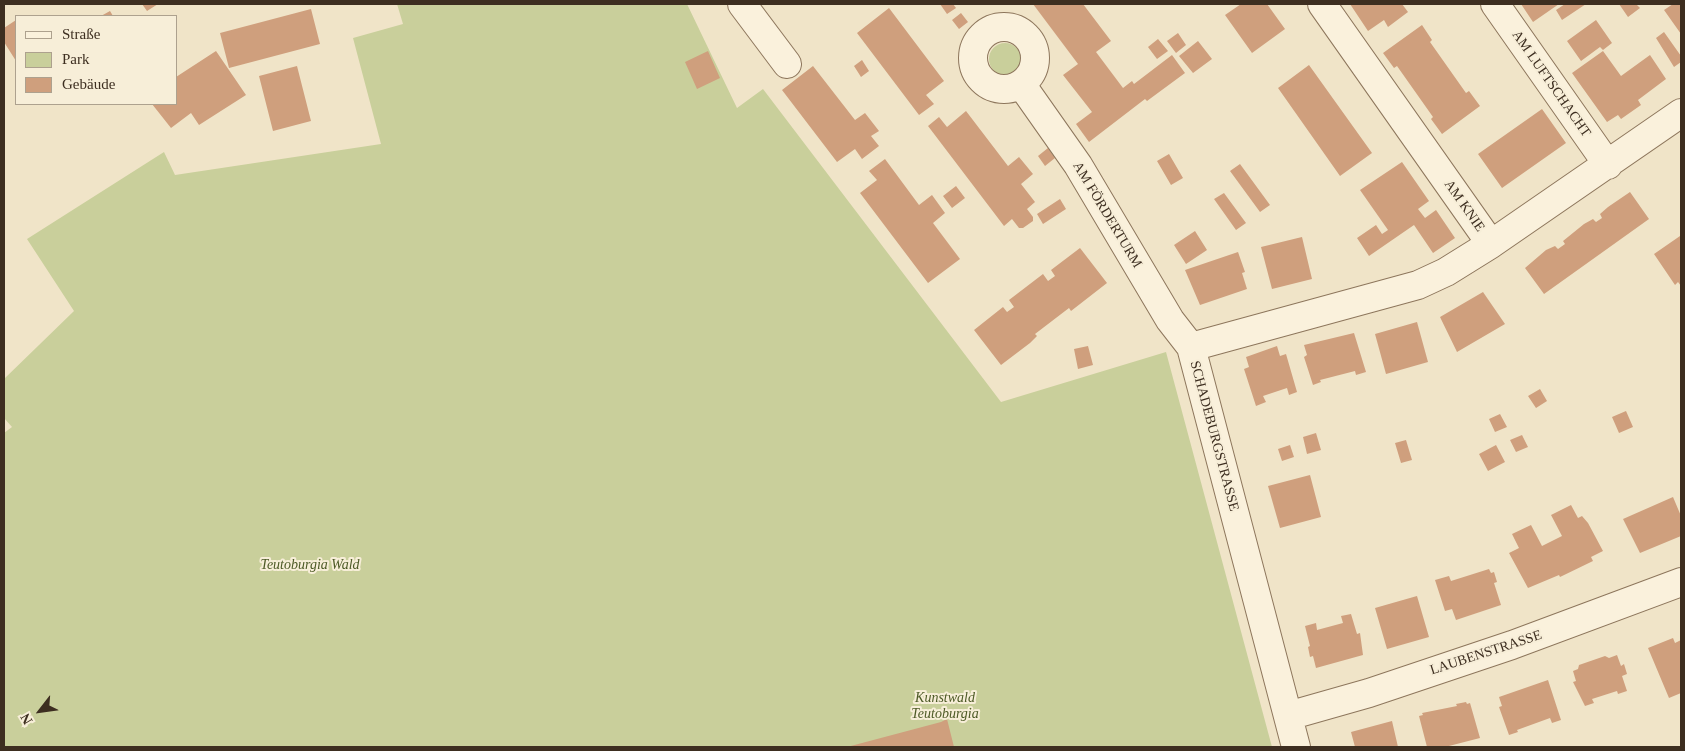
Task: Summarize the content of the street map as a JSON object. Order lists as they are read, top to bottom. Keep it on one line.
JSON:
{"streets":{"street":["AM LUFTSCHACHT","AM KNIE","AM FÖRDERTURM","SCHADEBURGSTRASSE","LAUBENSTRASSE"]},"crossings":[["AM LUFTSCHACHT","AM KNIE"],["AM KNIE","SCHADEBURGSTRASSE"],["AM FÖRDERTURM","SCHADEBURGSTRASSE"],["SCHADEBURGSTRASSE","LAUBENSTRASSE"]],"parks":["Teutoburgia Wald","Kunstwald Teutoburgia"],"legend":["Straße","Park","Gebäude"],"north":"bottom left"}
